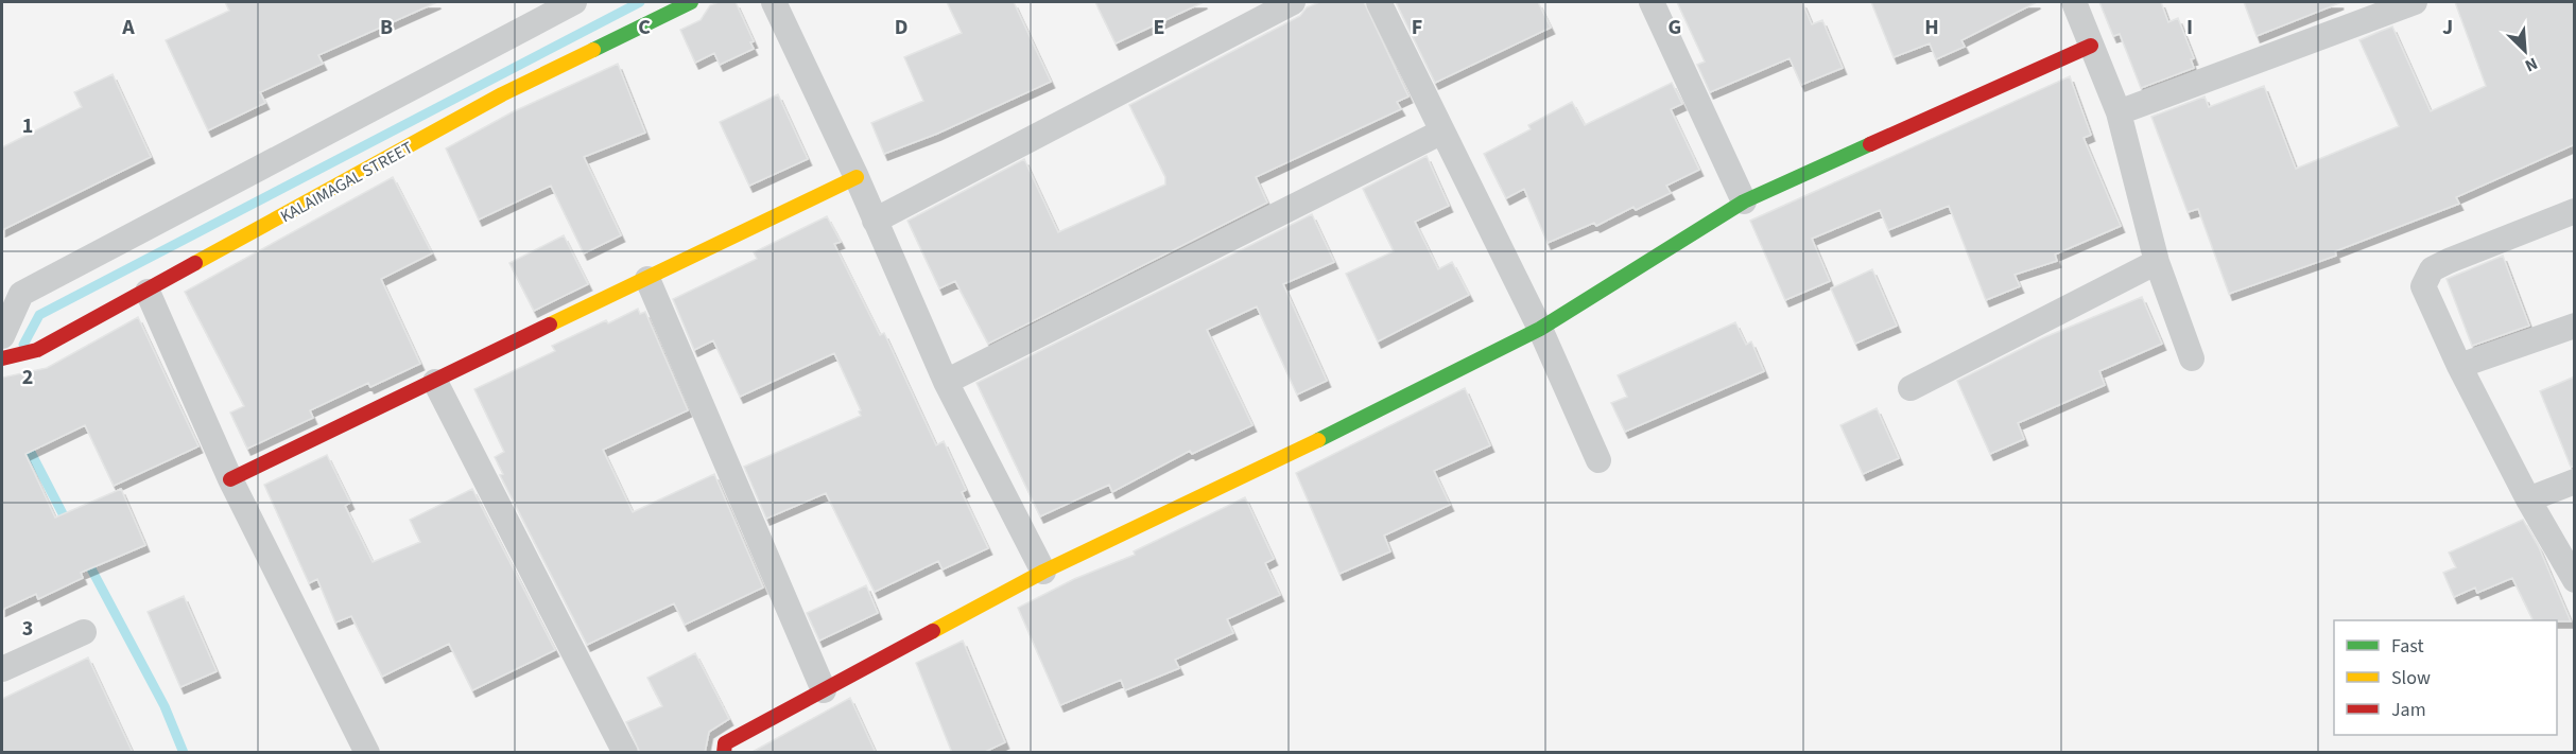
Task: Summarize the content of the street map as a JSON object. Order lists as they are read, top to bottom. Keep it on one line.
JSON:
{"streets":{"street":["KALAIMAGAL STREET"]},"legend":["Fast","Slow","Jam"],"north":"bottom right","grid":{"columns":["A","B","C","D","E","F","G","H","I","J"],"rows":["1","2","3"]}}
